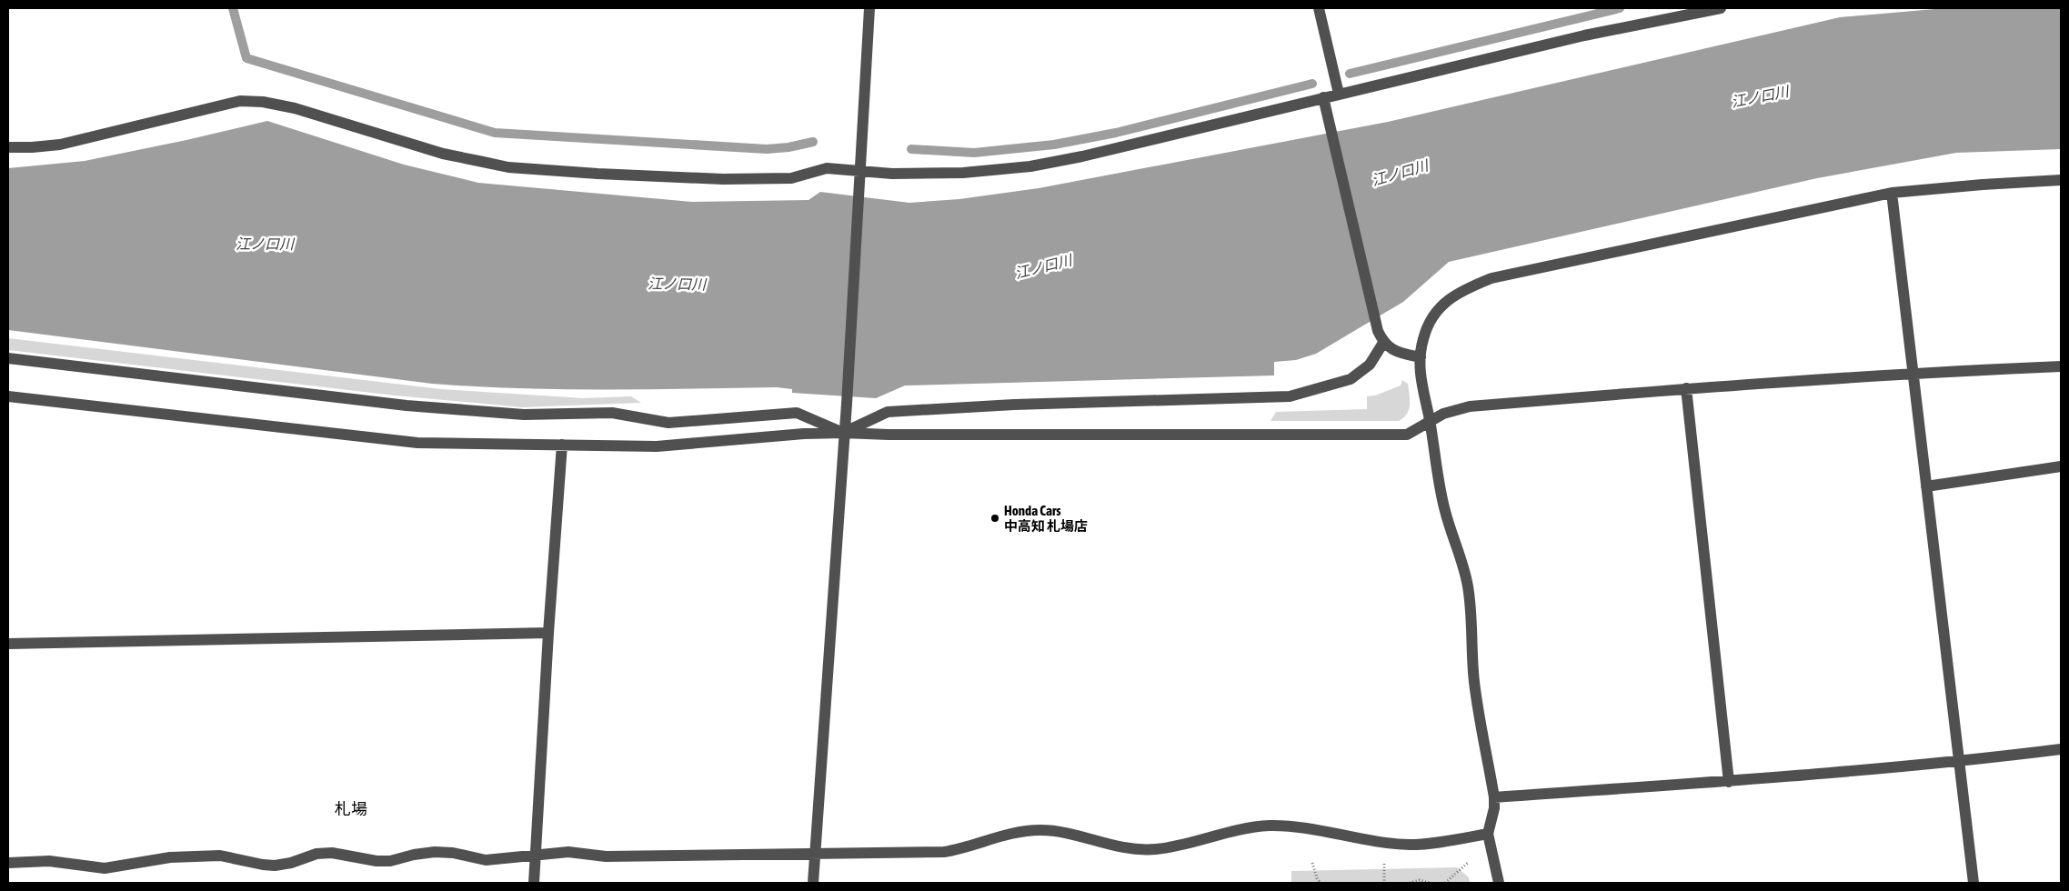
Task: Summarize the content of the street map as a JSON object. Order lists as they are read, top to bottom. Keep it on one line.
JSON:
{"districts":["札場"],"water":["江ノ口川"],"places":["Honda Cars 中高知 札場店"]}
